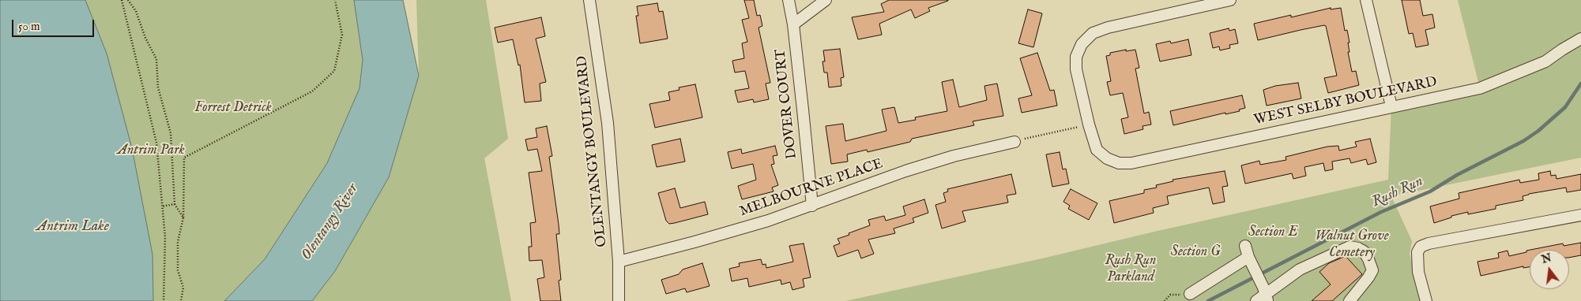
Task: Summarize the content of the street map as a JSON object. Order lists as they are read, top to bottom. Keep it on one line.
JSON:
{"streets":{"street":["WEST SELBY BOULEVARD","DOVER COURT","OLENTANGY BOULEVARD","MELBOURNE PLACE"]},"crossings":[["DOVER COURT","MELBOURNE PLACE"],["OLENTANGY BOULEVARD","MELBOURNE PLACE"]],"water":["Rush Run","Olentangy River","Antrim Lake"],"parks":["Forrest Detrick","Antrim Park","Section E","Walnut Grove Cemetery","Section G","Rush Run Parkland"],"scale_bar":"50 m","north":"top"}
